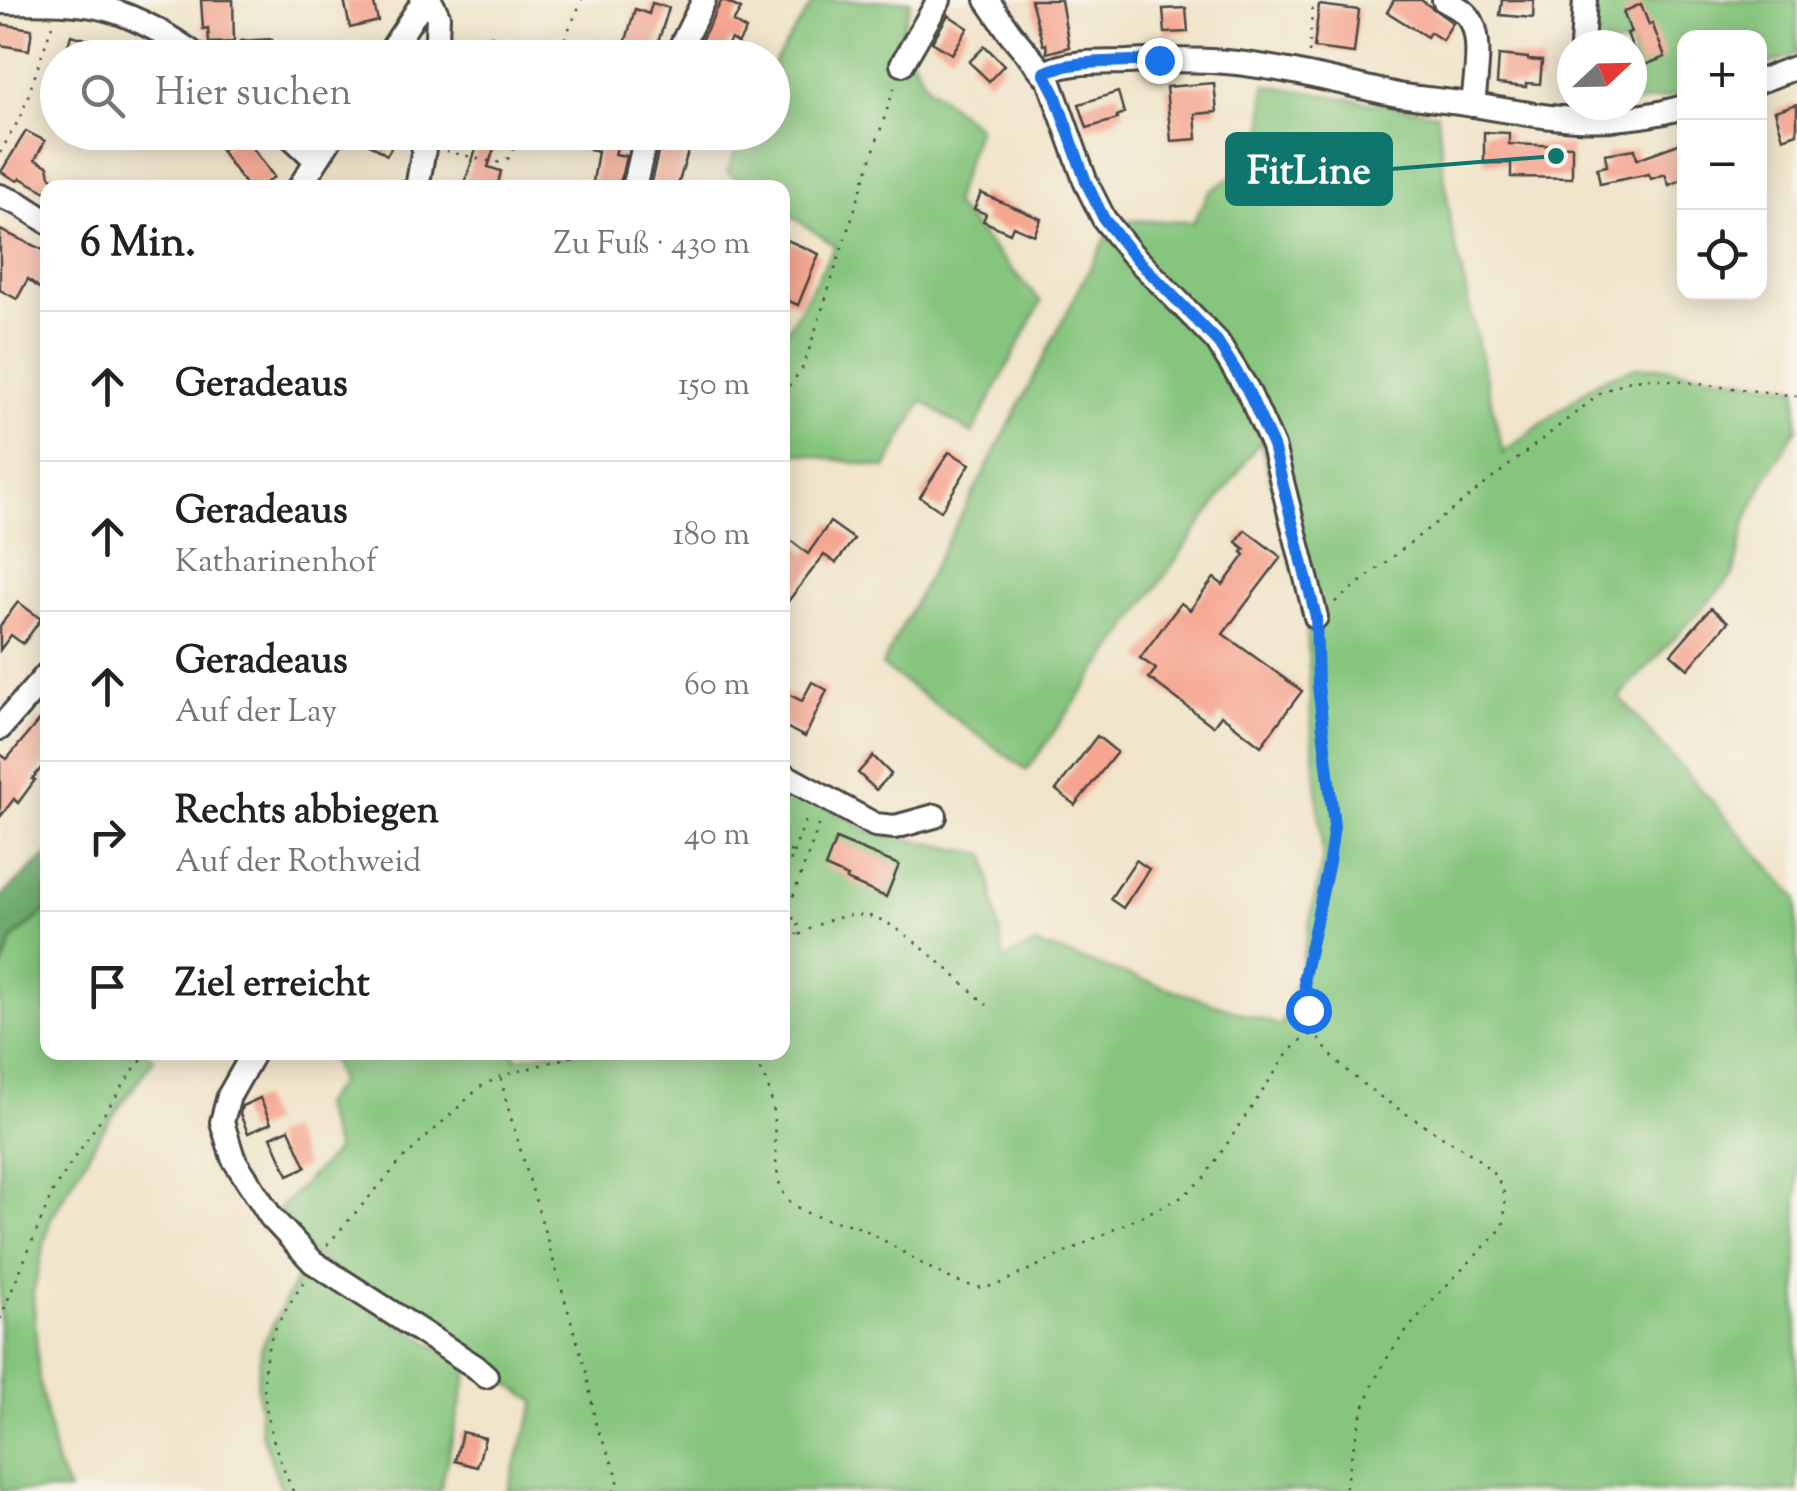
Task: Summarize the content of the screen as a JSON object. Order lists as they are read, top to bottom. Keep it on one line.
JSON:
{"places":["FitLine"],"north":"right","page":{"map_buttons":["+","−"],"search":"Hier suchen","heading":["6 Min.","Zu Fuß · 430 m"],"list":[["Geradeaus","150 m"],["Geradeaus","Katharinenhof","180 m"],["Geradeaus","Auf der Lay","60 m"],["Rechts abbiegen","Auf der Rothweid","40 m"],"Ziel erreicht"]}}
